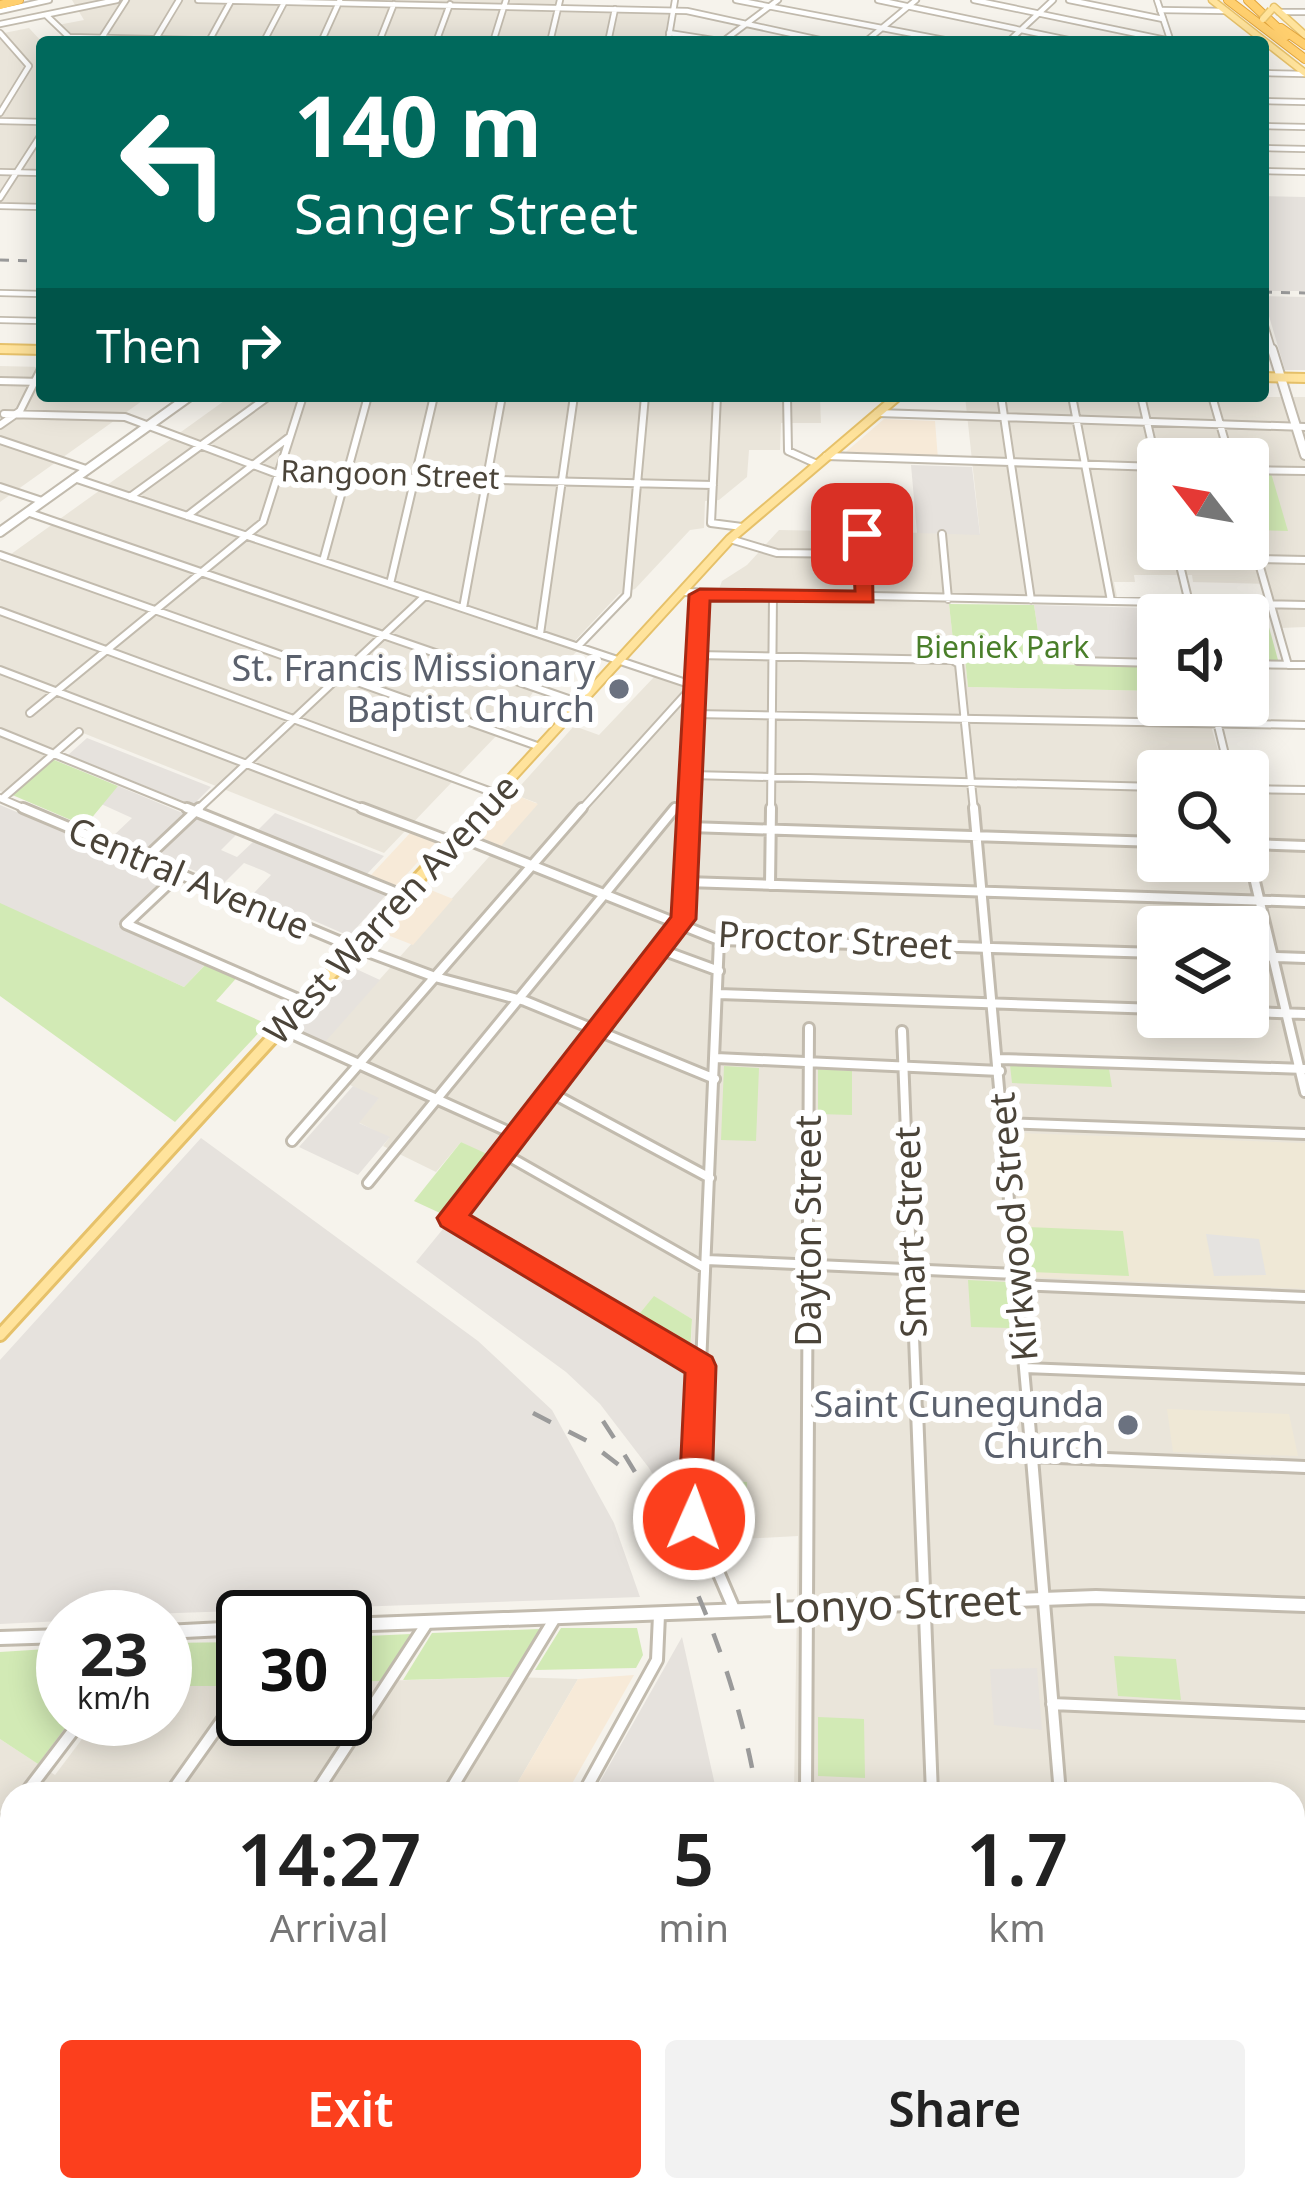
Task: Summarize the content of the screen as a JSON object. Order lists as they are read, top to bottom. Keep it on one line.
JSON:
{"streets":{"main road":["West Warren Avenue"],"street":["Rangoon Street","Central Avenue","Proctor Street","Kirkwood Street","Dayton Street","Smart Street","Lonyo Street"]},"crossings":[["Central Avenue","West Warren Avenue"],["West Warren Avenue","Proctor Street"],["Proctor Street","Kirkwood Street"],["Kirkwood Street","Lonyo Street"],["Dayton Street","Lonyo Street"],["Smart Street","Lonyo Street"]],"parks":["Bieniek Park"],"places":["St. Francis Missionary Baptist Church","Saint Cunegunda Church"],"north":"top left","page":{"turn":["140 m","Sanger Street"],"then":"Then","speed":"23 km/h","limit":"30","eta":["14:27","Arrival","5","min","1.7","km"],"buttons":["Exit","Share"]}}
